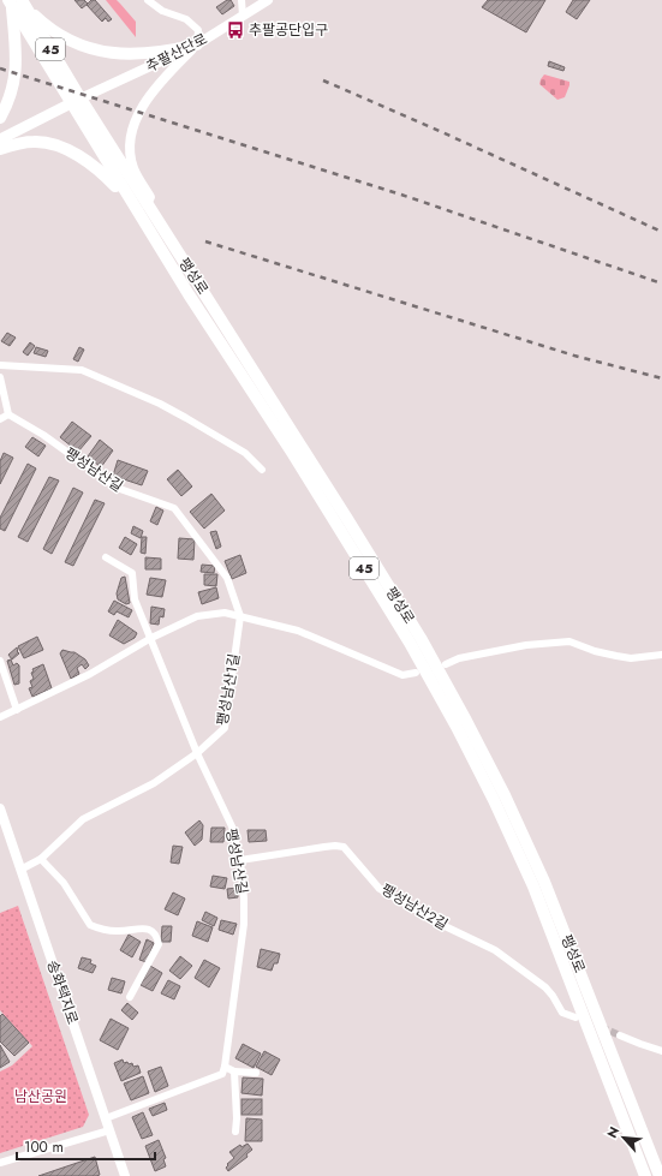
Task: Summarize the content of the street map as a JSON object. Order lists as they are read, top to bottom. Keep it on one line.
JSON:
{"streets":{"main road":["45","팽성로"],"street":["추팔산단로","팽성남산길","팽성남산1길","팽성남산2길","송화택지로"]},"crossings":[["추팔산단로","팽성로"],["팽성남산길","팽성남산1길"],["팽성남산길","팽성남산2길"],["팽성남산1길","송화택지로"]],"parks":["남산공원"],"places":{"bus stop":["추팔공단입구"]},"scale_bar":"100 m","north":"top left"}
